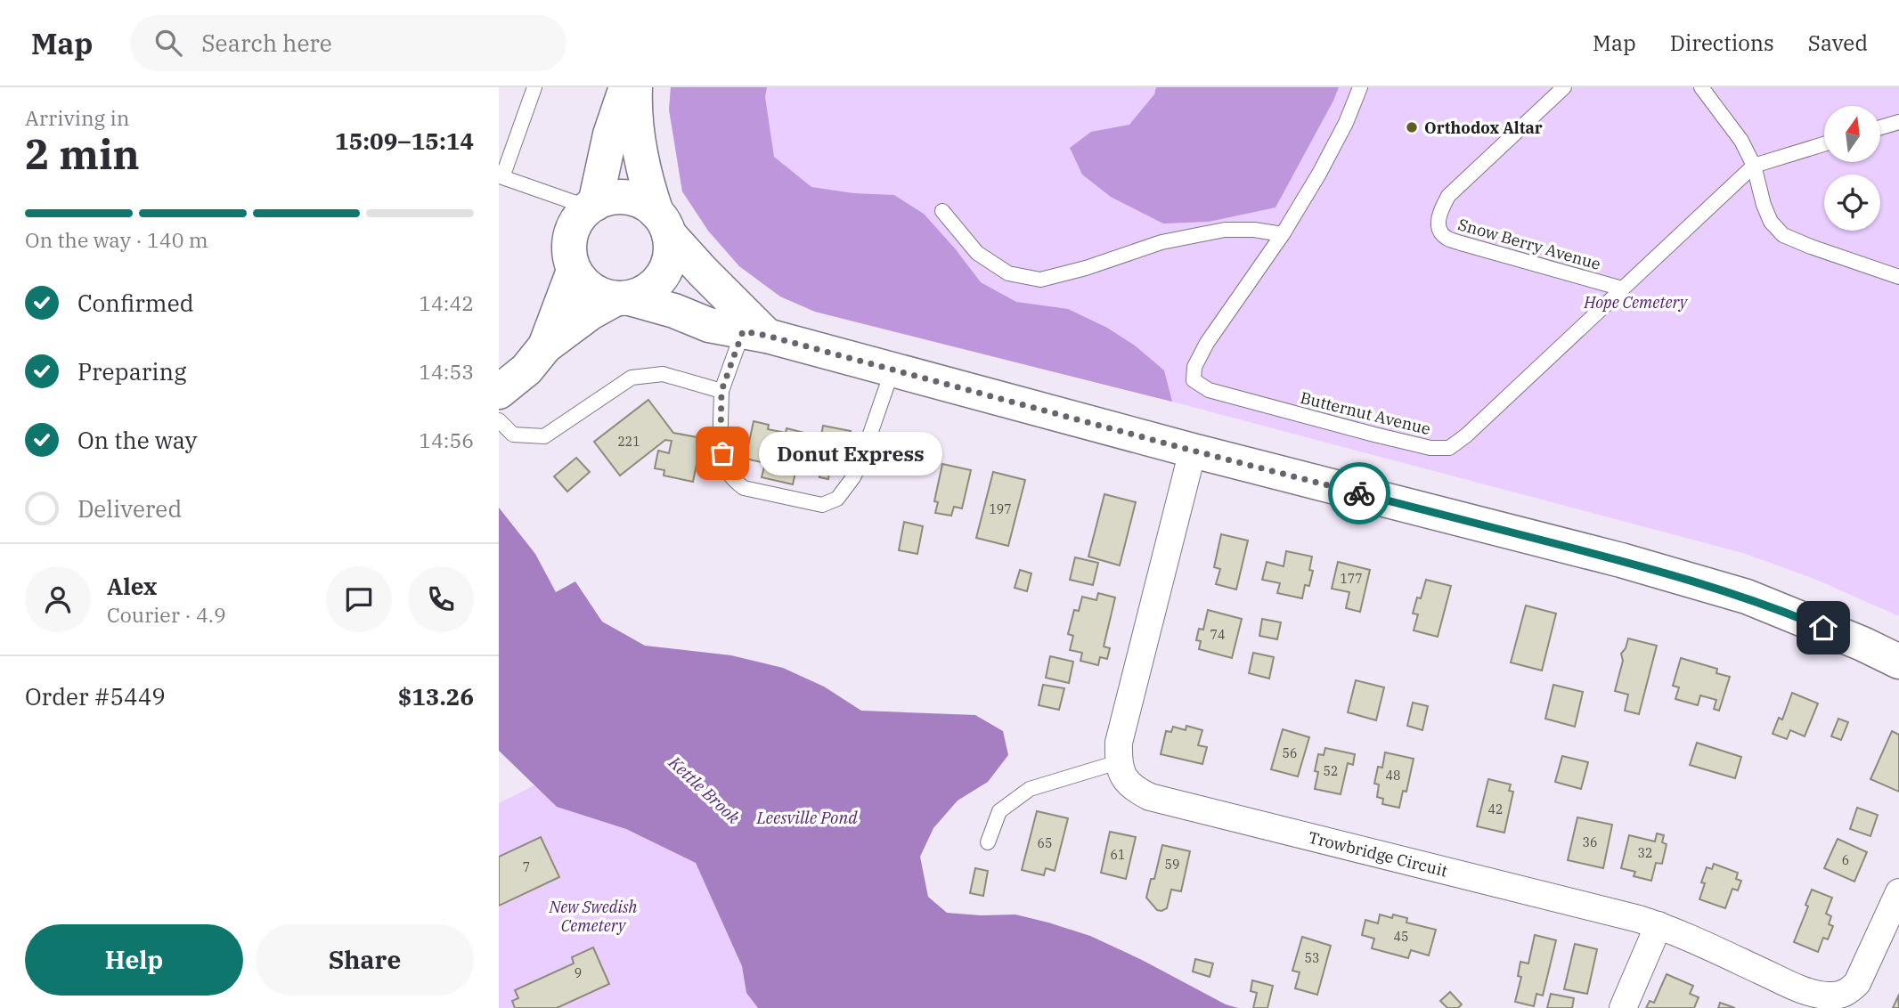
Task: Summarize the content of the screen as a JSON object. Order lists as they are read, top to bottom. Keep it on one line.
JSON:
{"streets":{"street":["Trowbridge Circuit"],"lane":["Snow Berry Avenue","Butternut Avenue"]},"crossings":[["Snow Berry Avenue","Butternut Avenue"]],"water":["Kettle Brook","Leesville Pond"],"parks":["Hope Cemetery","New Swedish Cemetery"],"places":["Orthodox Altar","Donut Express"],"house_numbers":["221","197","177","74","56","52","48","42","36","65","32","61","6","59","7","45","53","9"],"north":"top","page":{"header":"Map","search":"Search here","nav":["Map","Directions","Saved"],"heading":["2 min","Arriving in","15:09–15:14"],"panel":["Alex","Courier · 4.9","Order #5449","$13.26"],"bar":"On the way · 140 m","list":[["Confirmed","14:42"],["Preparing","14:53"],["On the way","14:56"],"Delivered"],"bubble":"Donut Express","buttons":["Help","Share"]}}
